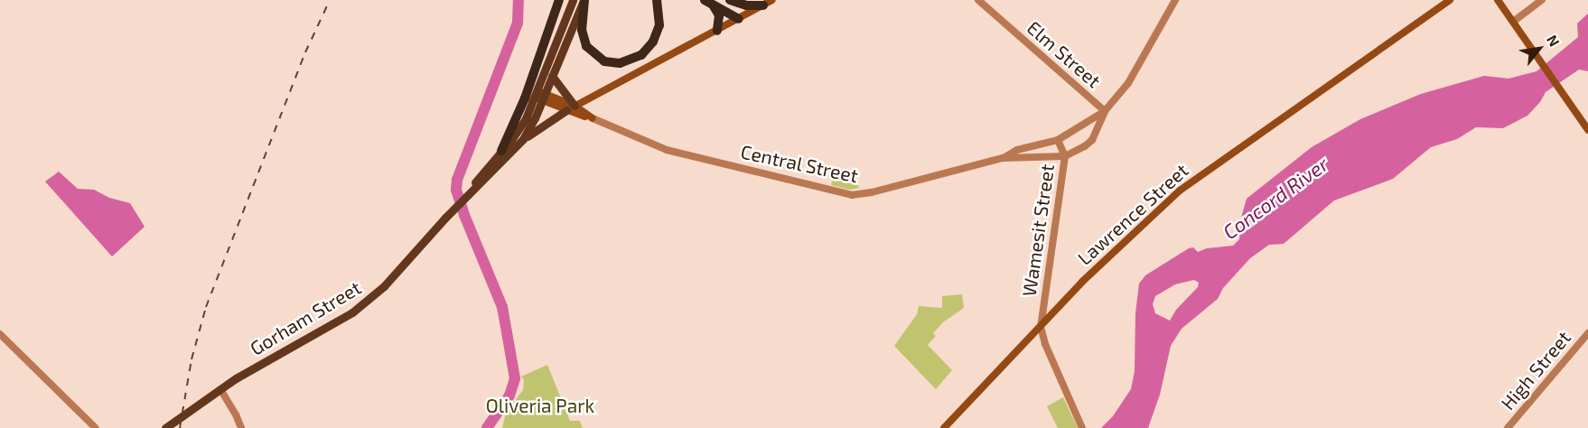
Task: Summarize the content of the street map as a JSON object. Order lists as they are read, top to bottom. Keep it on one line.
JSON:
{"streets":{"main road":["Central Street","Lawrence Street","Gorham Street"],"street":["Elm Street","Wamesit Street","High Street"]},"crossings":[["Elm Street","Central Street"],["Central Street","Wamesit Street"],["Lawrence Street","Wamesit Street"]],"water":["Concord River"],"parks":["Oliveria Park"],"north":"top right"}
